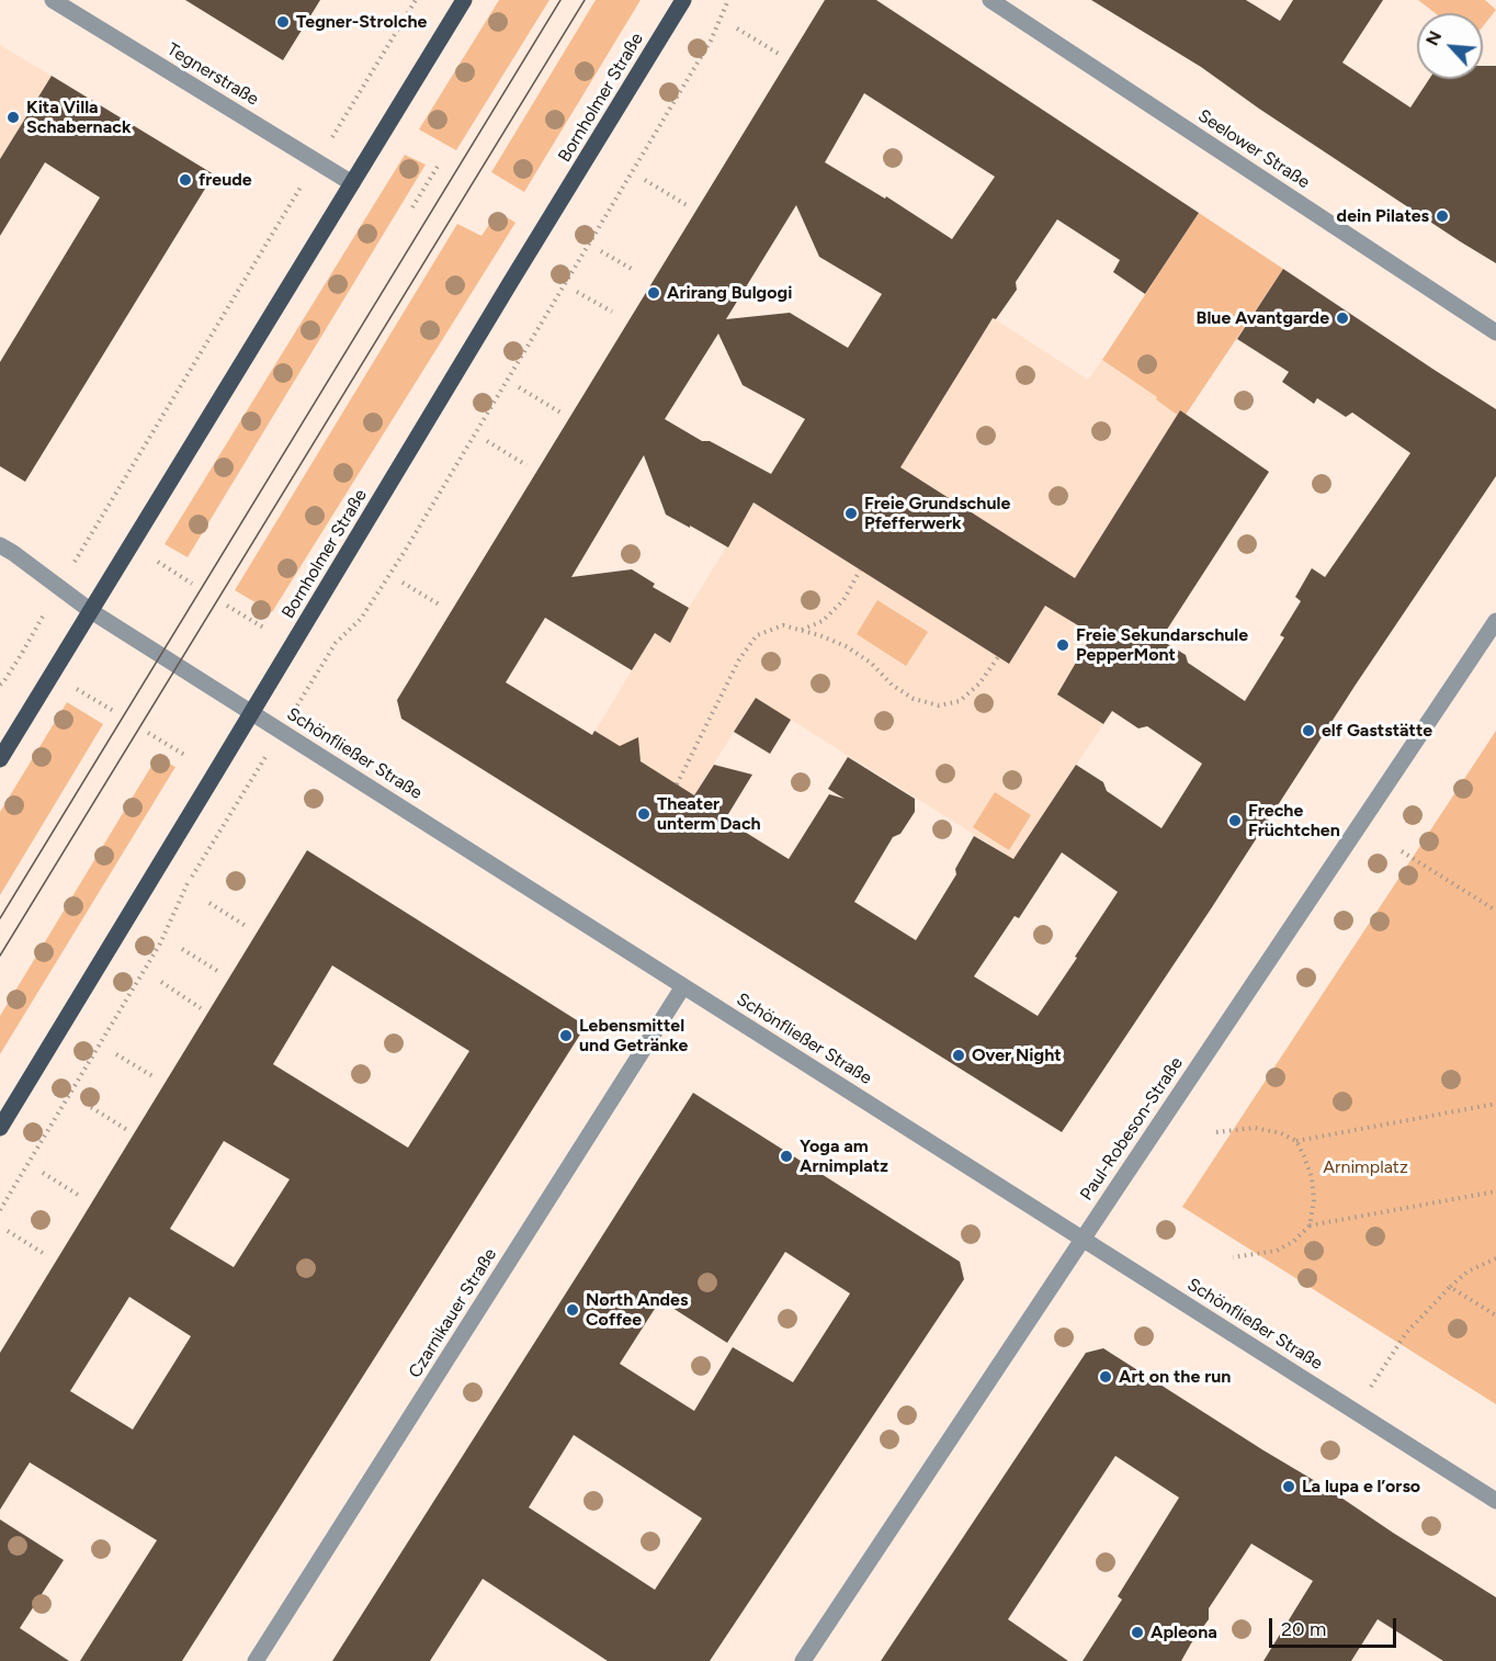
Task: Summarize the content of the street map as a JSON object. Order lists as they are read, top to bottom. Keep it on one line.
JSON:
{"streets":{"main road":["Bornholmer Straße"],"street":["Tegnerstraße","Seelower Straße","Schönfließer Straße","Paul-Robeson-Straße","Czarnikauer Straße"]},"crossings":[["Bornholmer Straße","Schönfließer Straße"],["Schönfließer Straße","Paul-Robeson-Straße"],["Schönfließer Straße","Czarnikauer Straße"]],"parks":["Arnimplatz"],"places":["Tegner-Strolche","Kita Villa Schabernack","freude","dein Pilates","Arirang Bulgogi","Blue Avantgarde","Freie Grundschule Pfefferwerk","Freie Sekundarschule PepperMont","elf Gaststätte","Theater unterm Dach","Freche Früchtchen","Lebensmittel und Getränke","Over Night","Yoga am Arnimplatz","North Andes Coffee","Art on the run","La lupa e l’orso","Apleona"],"scale_bar":"20 m","north":"top left"}
